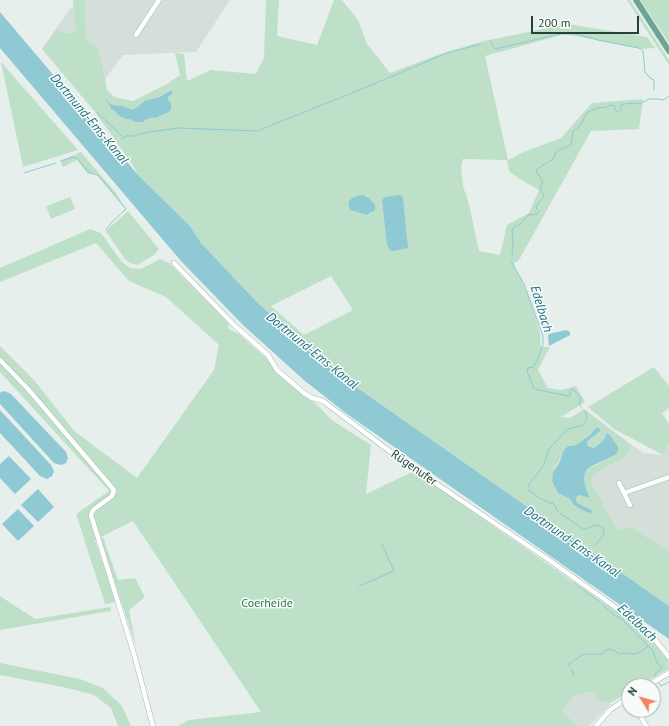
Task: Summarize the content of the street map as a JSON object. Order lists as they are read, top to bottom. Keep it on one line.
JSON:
{"streets":{"street":["Rügenufer"]},"water":["Dortmund-Ems-Kanal","Edelbach"],"parks":["Coerheide"],"scale_bar":"200 m","north":"top left"}
